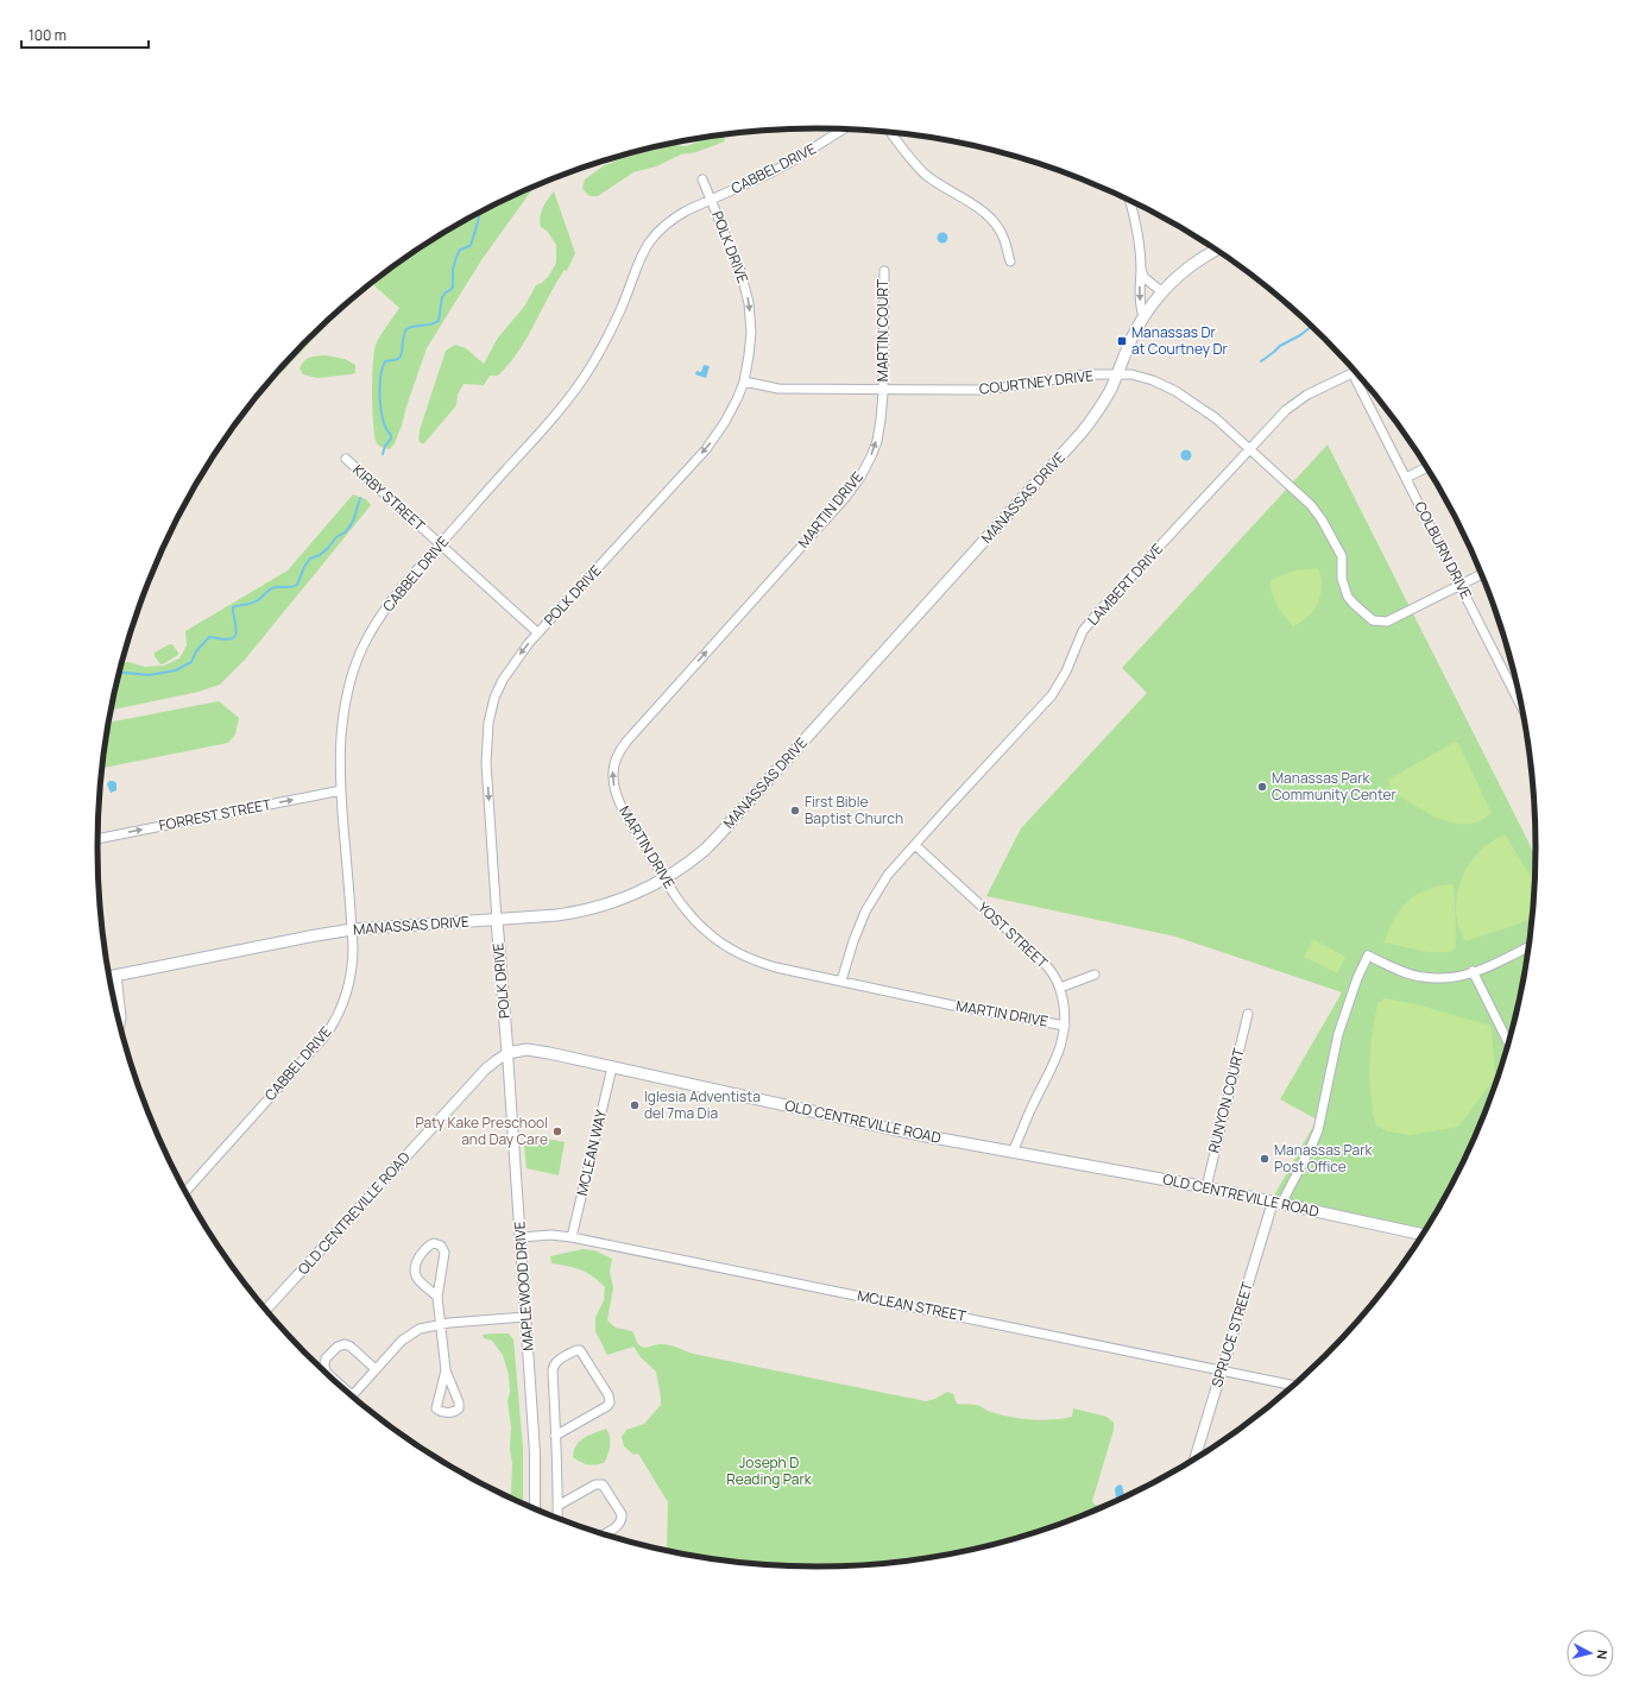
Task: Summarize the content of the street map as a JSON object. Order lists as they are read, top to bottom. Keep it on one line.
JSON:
{"streets":{"main road":["POLK DRIVE","MANASSAS DRIVE","OLD CENTREVILLE ROAD"],"street":["CABBEL DRIVE","MARTIN COURT","COURTNEY DRIVE","KIRBY STREET","MARTIN DRIVE","COLBURN DRIVE","LAMBERT DRIVE","FORREST STREET","YOST STREET","RUNYON COURT","MCLEAN WAY","MAPLEWOOD DRIVE","MCLEAN STREET","SPRUCE STREET"]},"crossings":[["CABBEL DRIVE","POLK DRIVE"],["CABBEL DRIVE","KIRBY STREET"],["CABBEL DRIVE","MANASSAS DRIVE"],["CABBEL DRIVE","FORREST STREET"],["POLK DRIVE","COURTNEY DRIVE"],["POLK DRIVE","KIRBY STREET"],["POLK DRIVE","MANASSAS DRIVE"],["POLK DRIVE","OLD CENTREVILLE ROAD"],["POLK DRIVE","MAPLEWOOD DRIVE"],["MARTIN COURT","COURTNEY DRIVE"],["MARTIN COURT","MARTIN DRIVE"],["COURTNEY DRIVE","MANASSAS DRIVE"],["COURTNEY DRIVE","MARTIN DRIVE"],["COURTNEY DRIVE","COLBURN DRIVE"],["COURTNEY DRIVE","LAMBERT DRIVE"],["MANASSAS DRIVE","MARTIN DRIVE"],["MARTIN DRIVE","LAMBERT DRIVE"],["MARTIN DRIVE","YOST STREET"],["LAMBERT DRIVE","YOST STREET"],["YOST STREET","OLD CENTREVILLE ROAD"],["RUNYON COURT","OLD CENTREVILLE ROAD"],["OLD CENTREVILLE ROAD","MCLEAN WAY"],["OLD CENTREVILLE ROAD","MAPLEWOOD DRIVE"],["OLD CENTREVILLE ROAD","SPRUCE STREET"],["MCLEAN WAY","MCLEAN STREET"],["MAPLEWOOD DRIVE","MCLEAN STREET"],["MCLEAN STREET","SPRUCE STREET"]],"one_way":["POLK DRIVE","MARTIN DRIVE","FORREST STREET"],"parks":["Joseph D Reading Park"],"places":{"transit":["Manassas Dr at Courtney Dr"],"other":["Manassas Park Community Center","First Bible Baptist Church","Iglesia Adventista del 7ma Dia","Paty Kake Preschool and Day Care","Manassas Park Post Office"]},"scale_bar":"100 m","north":"right"}
